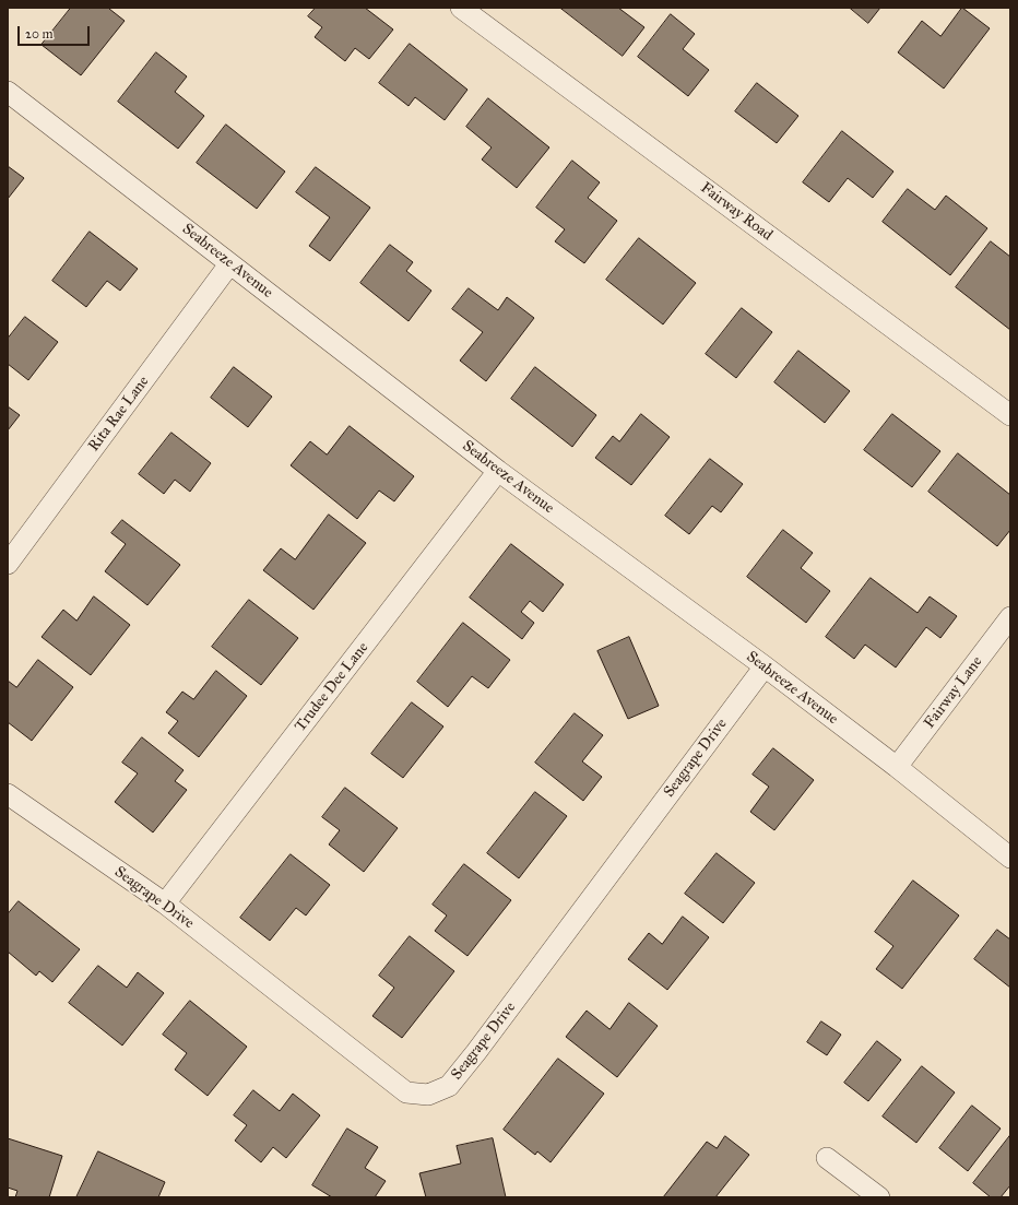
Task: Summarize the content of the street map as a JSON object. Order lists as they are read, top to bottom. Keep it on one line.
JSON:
{"streets":{"street":["Fairway Road","Seabreeze Avenue","Rita Rae Lane","Trudee Dee Lane","Fairway Lane","Seagrape Drive"]},"crossings":[["Seabreeze Avenue","Rita Rae Lane"],["Seabreeze Avenue","Trudee Dee Lane"],["Seabreeze Avenue","Fairway Lane"],["Seabreeze Avenue","Seagrape Drive"],["Trudee Dee Lane","Seagrape Drive"]],"scale_bar":"20 m"}
